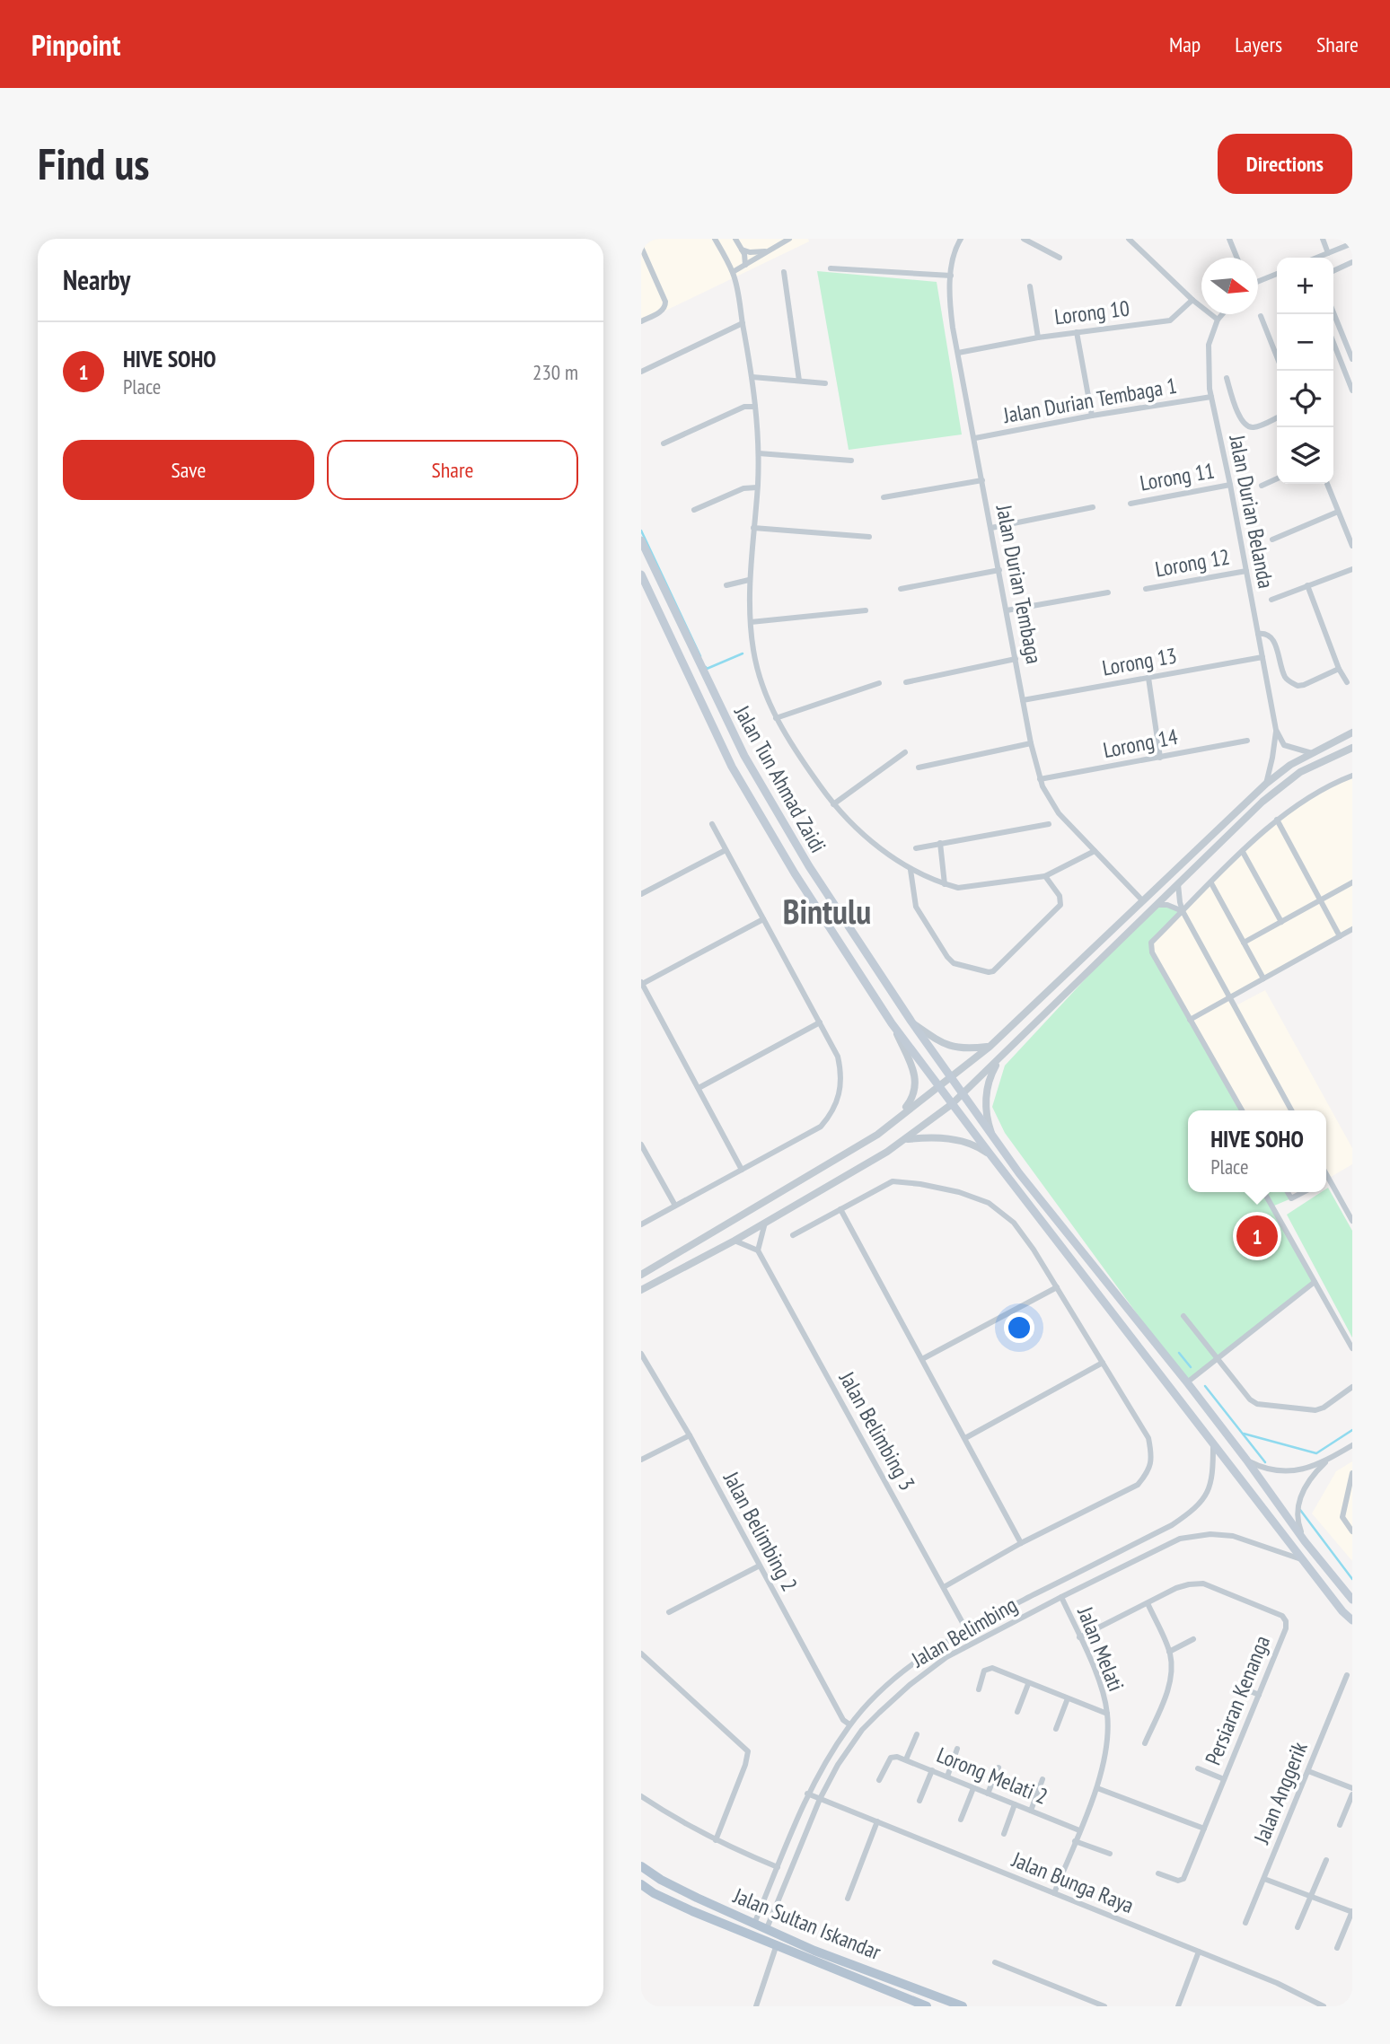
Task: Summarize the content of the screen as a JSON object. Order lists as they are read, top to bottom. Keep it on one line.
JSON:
{"streets":{"main road":["Jalan Tun Ahmad Zaidi","Jalan Sultan Iskandar"],"street":["Lorong 10","Jalan Durian Tembaga 1","Lorong 11","Jalan Durian Belanda","Lorong 12","Jalan Durian Tembaga","Lorong 13","Lorong 14","Jalan Belimbing 3","Jalan Belimbing 2","Jalan Belimbing","Jalan Melati","Persiaran Kenanga","Lorong Melati 2","Jalan Anggerik","Jalan Bunga Raya"]},"crossings":[["Lorong 10","Jalan Durian Tembaga"],["Jalan Durian Tembaga 1","Jalan Durian Belanda"],["Jalan Durian Tembaga 1","Jalan Durian Tembaga"],["Lorong 11","Jalan Durian Belanda"],["Jalan Durian Belanda","Lorong 12"],["Jalan Durian Belanda","Lorong 13"],["Jalan Durian Tembaga","Lorong 13"],["Jalan Durian Tembaga","Lorong 14"],["Jalan Tun Ahmad Zaidi","Jalan Belimbing"],["Jalan Belimbing 3","Jalan Belimbing"],["Jalan Belimbing 2","Jalan Belimbing"],["Jalan Belimbing","Jalan Melati"],["Jalan Belimbing","Jalan Bunga Raya"],["Jalan Belimbing","Jalan Sultan Iskandar"],["Jalan Melati","Persiaran Kenanga"],["Jalan Melati","Lorong Melati 2"],["Jalan Melati","Jalan Bunga Raya"]],"districts":["Bintulu"],"north":"right","page":{"header":"Pinpoint","nav":["Map","Layers","Share"],"buttons":["Directions",["Save","Share"]],"title":"Find us","heading":"Nearby","map_buttons":["+","−"],"list":[{"mark":"1","name":"HIVE SOHO","note":"Place","value":"230 m"}],"popup":["HIVE SOHO","Place"],"pins":"1"}}
